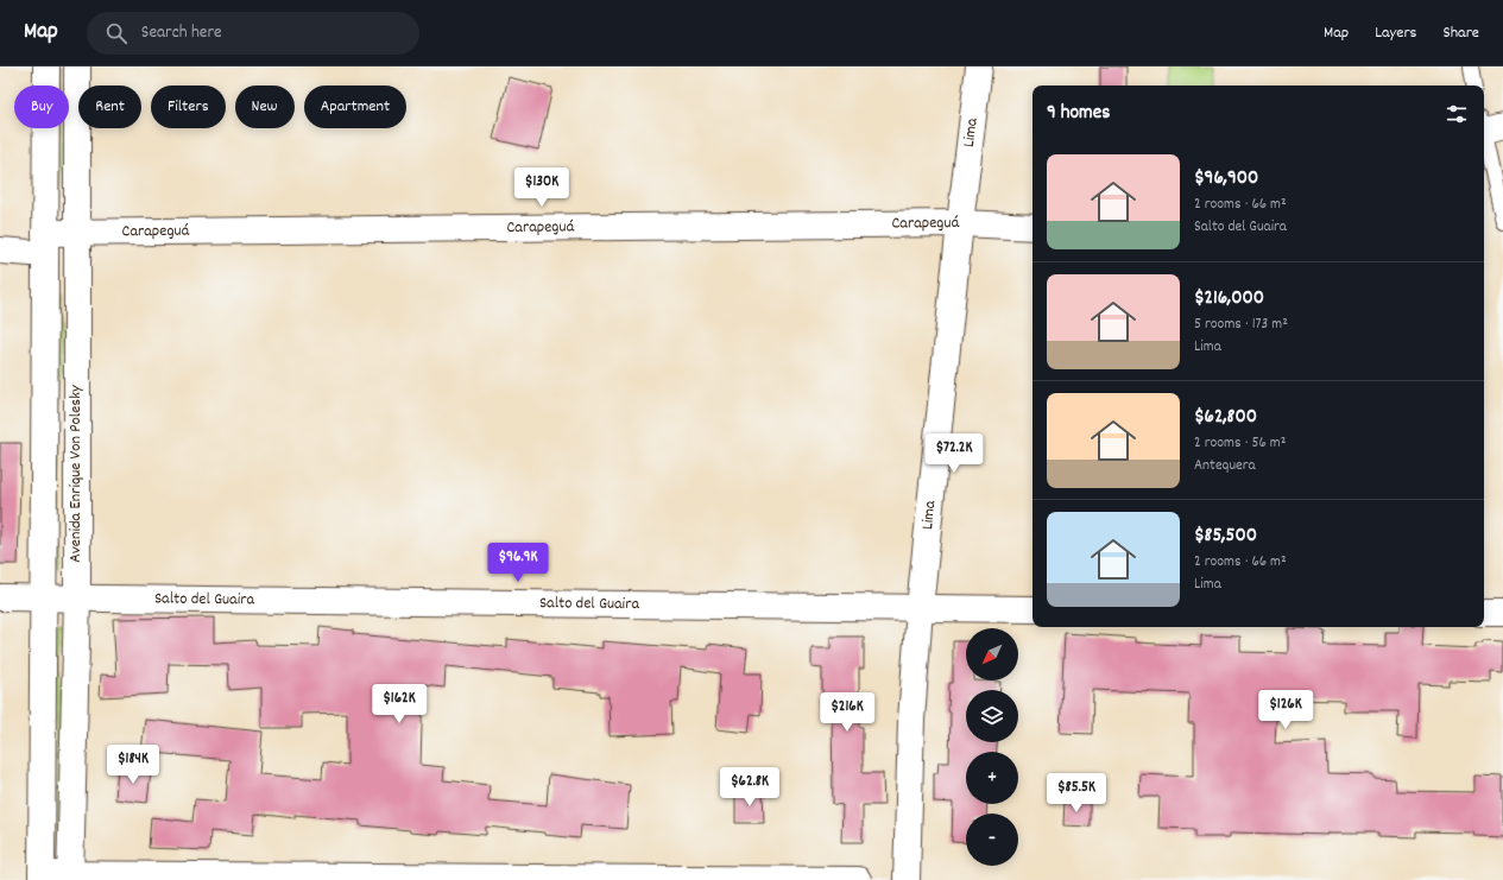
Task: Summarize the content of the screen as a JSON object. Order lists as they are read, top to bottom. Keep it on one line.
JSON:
{"streets":{"street":["Lima","Carapeguá","Avenida Enrique Von Polesky","Salto del Guaira"]},"crossings":[["Lima","Carapeguá"],["Lima","Salto del Guaira"],["Carapeguá","Avenida Enrique Von Polesky"],["Avenida Enrique Von Polesky","Salto del Guaira"]],"north":"bottom left","page":{"header":"Map","search":"Search here","nav":["Map","Layers","Share"],"chip":["Buy","Rent","Filters","New","Apartment"],"heading":"9 homes","list":[{"name":"$96,900","note":"2 rooms · 66 m² · Salto del Guaira"},{"name":"$216,000","note":"5 rooms · 173 m² · Lima"},{"name":"$62,800","note":"2 rooms · 56 m² · Antequera"},{"name":"$85,500","note":"2 rooms · 66 m² · Lima"}],"price":["$130K","$72.2K","$96.9K","$162K","$126K","$216K","$184K","$62.8K","$85.5K"],"map_buttons":["+","−"]}}
